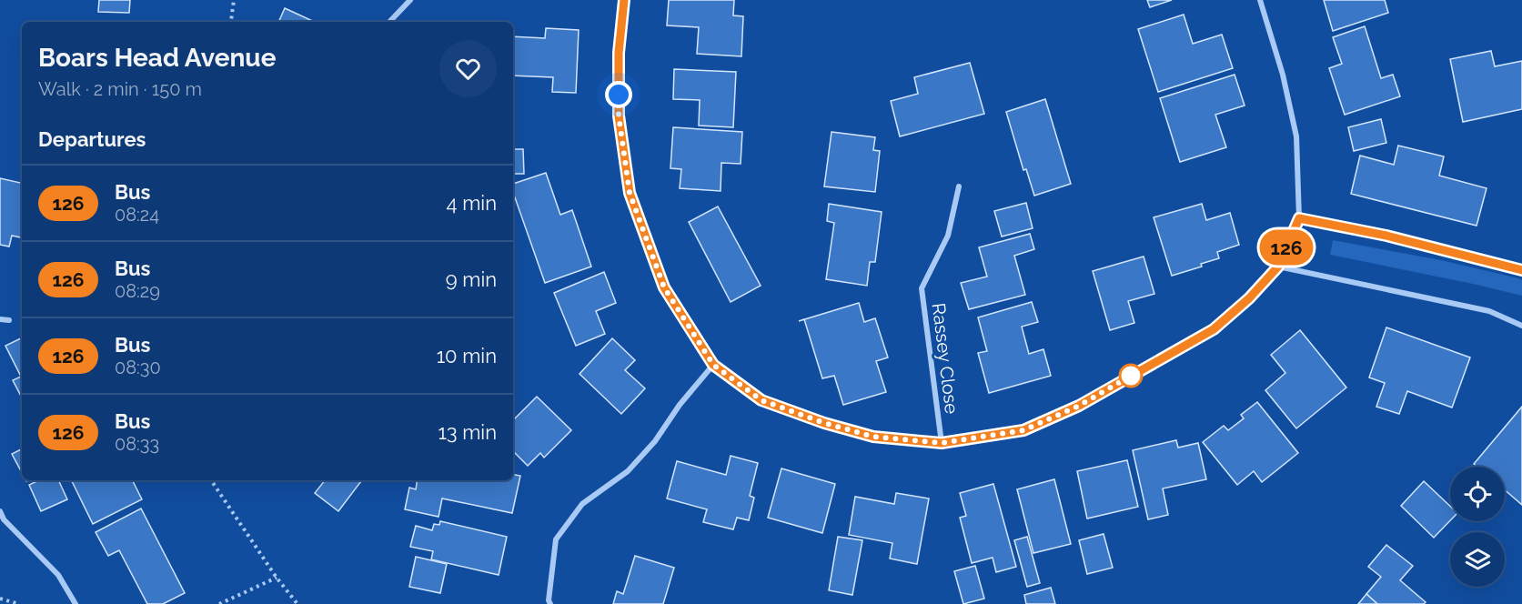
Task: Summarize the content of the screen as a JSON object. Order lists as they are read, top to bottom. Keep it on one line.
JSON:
{"streets":{"street":["Rassey Close"]},"lines":["bus line 126"],"page":{"on_map":"126","heading":[["Boars Head Avenue","Walk · 2 min · 150 m"],"Departures"],"list":[{"mark":"126","name":"Bus","note":"08:24","value":"4 min"},{"mark":"126","name":"Bus","note":"08:29","value":"9 min"},{"mark":"126","name":"Bus","note":"08:30","value":"10 min"},{"mark":"126","name":"Bus","note":"08:33","value":"13 min"}]}}
